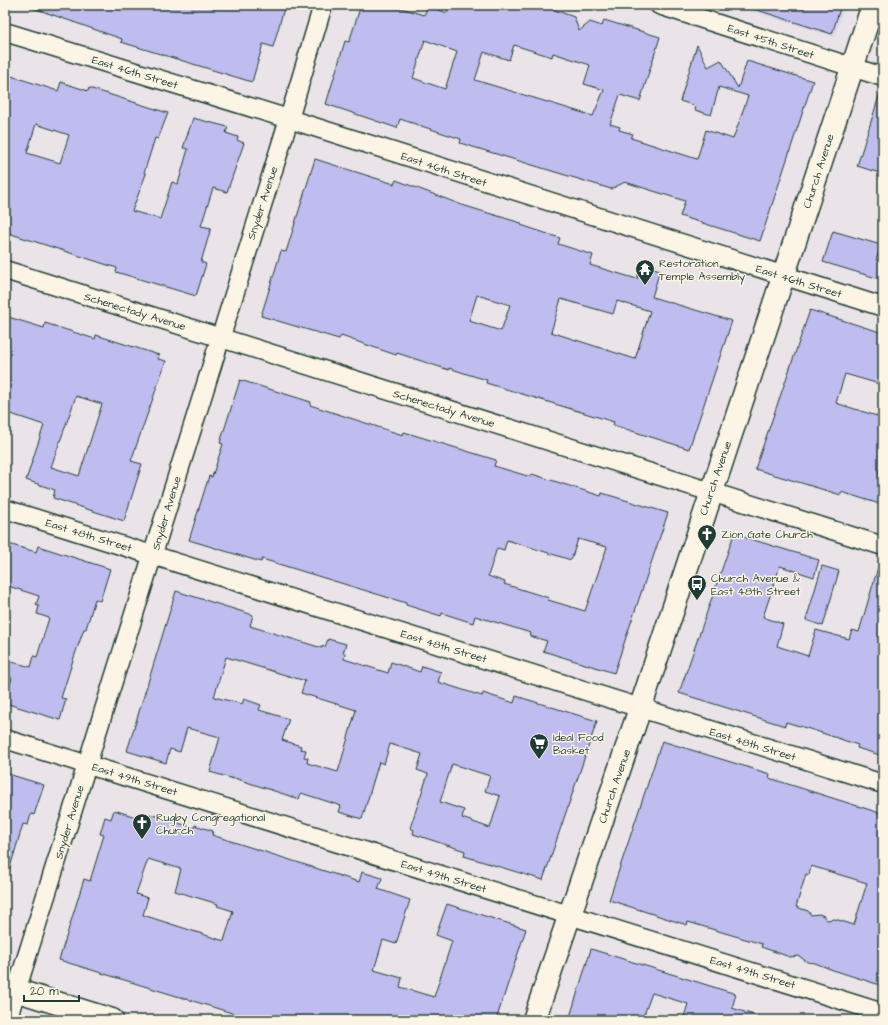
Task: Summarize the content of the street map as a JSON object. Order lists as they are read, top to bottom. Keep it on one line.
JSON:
{"streets":{"main road":["Church Avenue"],"street":["East 45th Street","East 46th Street","Snyder Avenue","Schenectady Avenue","East 48th Street","East 49th Street"]},"crossings":[["East 45th Street","Church Avenue"],["East 46th Street","Church Avenue"],["East 46th Street","Snyder Avenue"],["Church Avenue","Schenectady Avenue"],["Church Avenue","East 48th Street"],["Church Avenue","East 49th Street"],["Snyder Avenue","Schenectady Avenue"],["Snyder Avenue","East 48th Street"],["Snyder Avenue","East 49th Street"]],"places":{"temple":["Restoration Temple Assembly"],"church":["Zion Gate Church","Rugby Congregational Church"],"bus stop":["Church Avenue & East 48th Street"],"supermarket":["Ideal Food Basket"]},"scale_bar":"20 m"}
